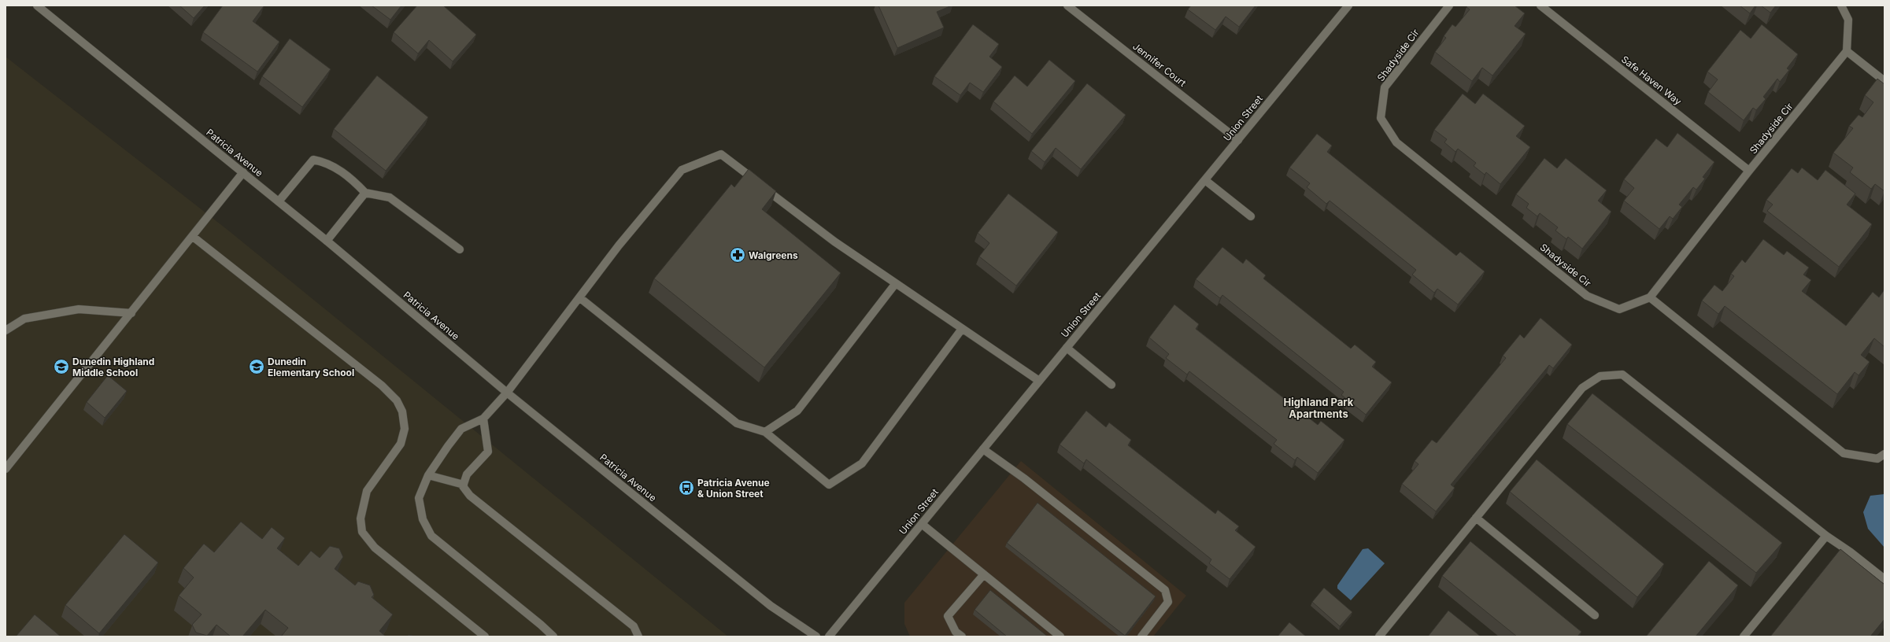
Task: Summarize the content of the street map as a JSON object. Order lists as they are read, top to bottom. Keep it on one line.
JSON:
{"streets":{"street":["Shadyside Cir","Jennifer Court","Safe Haven Way","Union Street","Patricia Avenue"]},"crossings":[["Shadyside Cir","Safe Haven Way"],["Jennifer Court","Union Street"]],"districts":["Highland Park Apartments"],"places":{"pharmacy":["Walgreens"],"school or university":["Dunedin Highland Middle School","Dunedin Elementary School"],"bus stop":["Patricia Avenue & Union Street"]}}
